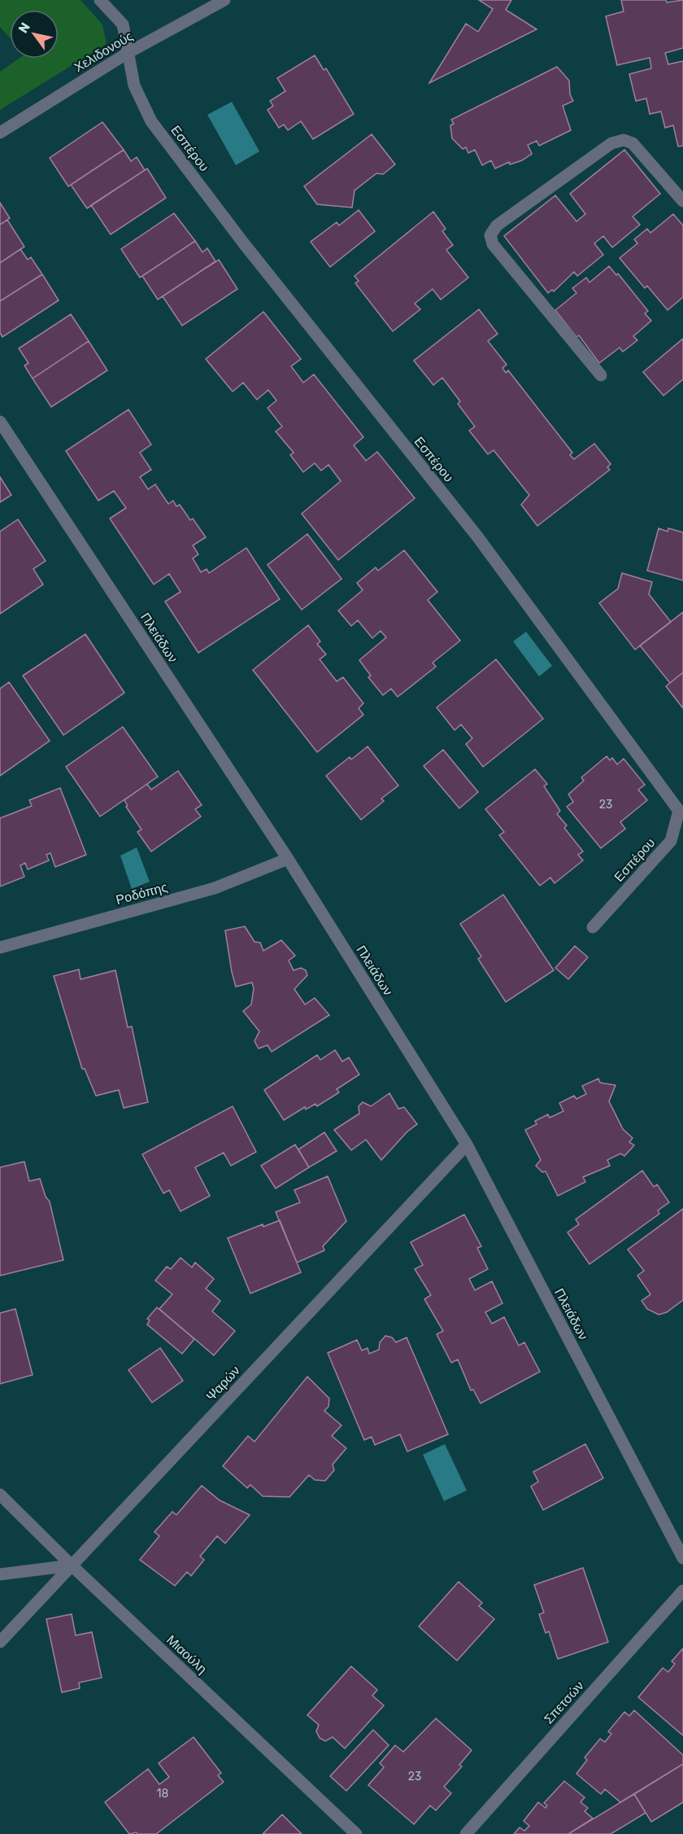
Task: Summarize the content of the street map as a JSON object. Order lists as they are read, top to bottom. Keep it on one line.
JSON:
{"streets":{"street":["Χελιδονούς","Εσπέρου","Πλειάδων","Ροδόπης","Ψαρών","Μιαούλη","Σπετσών"]},"crossings":[["Χελιδονούς","Εσπέρου"],["Πλειάδων","Ροδόπης"],["Πλειάδων","Ψαρών"],["Ψαρών","Μιαούλη"]],"house_numbers":["23","23","18"],"north":"top left"}
